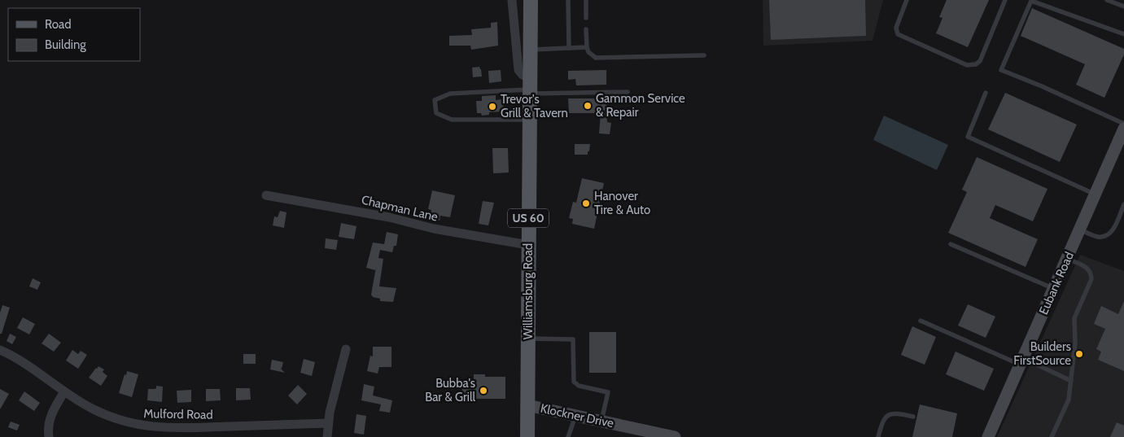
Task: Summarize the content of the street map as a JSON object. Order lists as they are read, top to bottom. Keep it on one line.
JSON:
{"streets":{"main road":["US 60","Williamsburg Road"],"street":["Chapman Lane","Eubank Road","Mulford Road","Klockner Drive"]},"crossings":[["Chapman Lane","Williamsburg Road"],["Williamsburg Road","Klockner Drive"]],"places":["Gammon Service & Repair","Trevor's Grill & Tavern","Hanover Tire & Auto","Builders FirstSource","Bubba's Bar & Grill"],"legend":["Road","Building"]}
